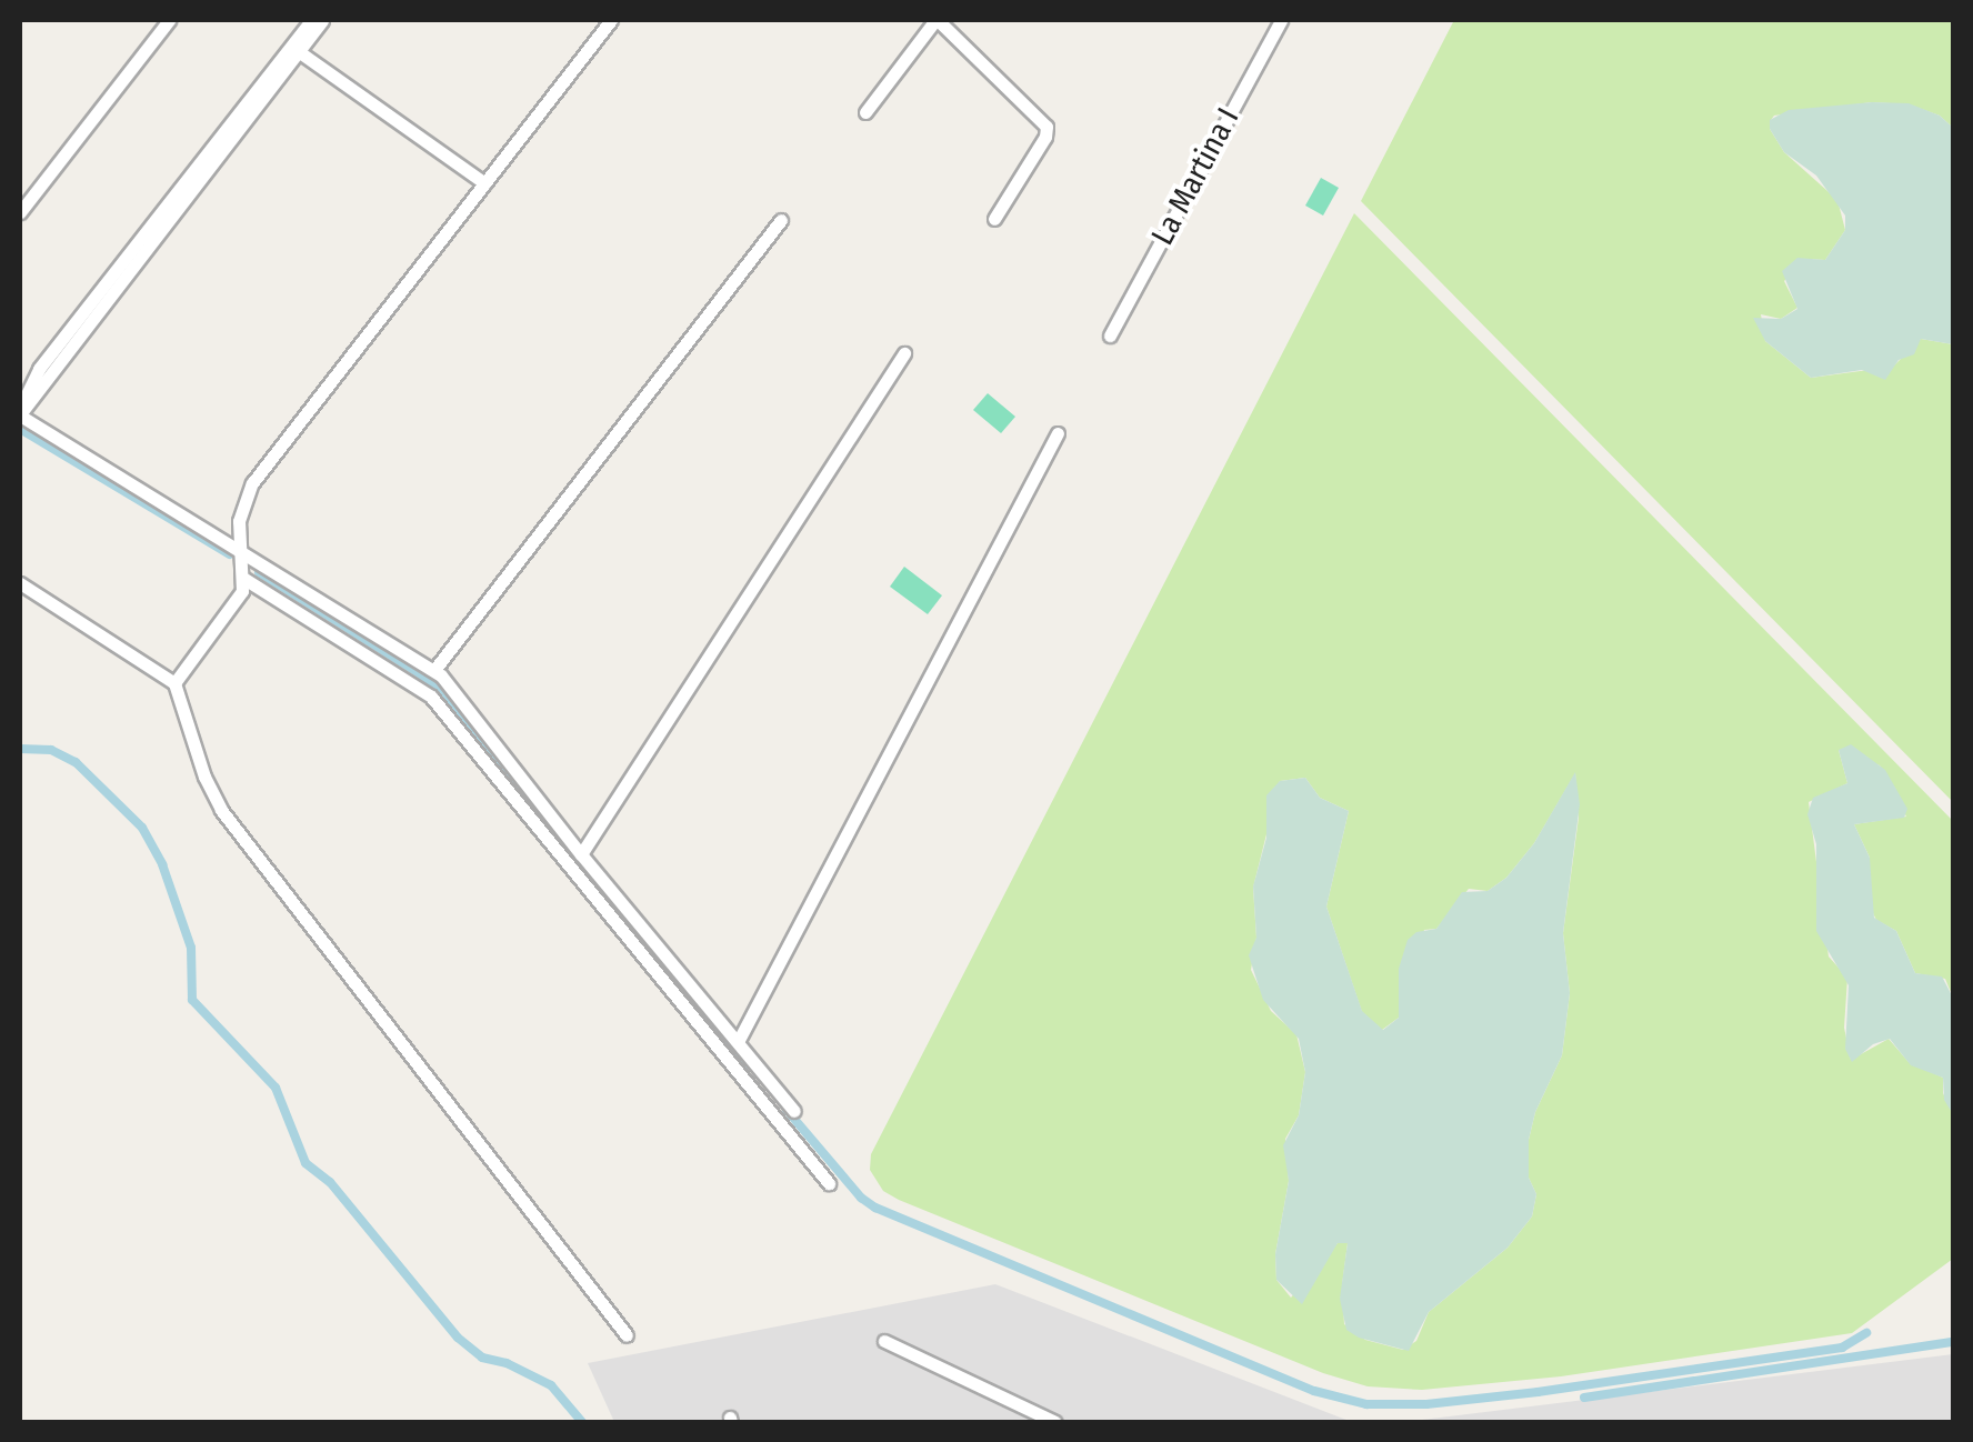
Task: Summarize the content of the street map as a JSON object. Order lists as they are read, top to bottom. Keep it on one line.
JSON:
{"streets":{"street":["La Martina I"]}}
